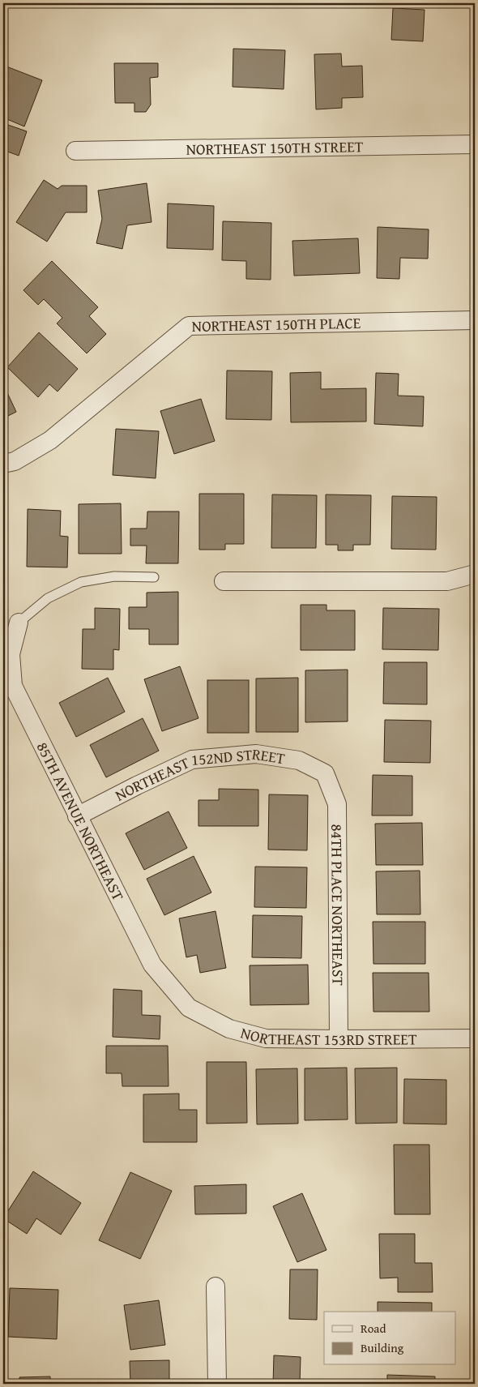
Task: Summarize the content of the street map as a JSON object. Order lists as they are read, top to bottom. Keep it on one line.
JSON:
{"streets":{"street":["NORTHEAST 150TH STREET","NORTHEAST 150TH PLACE","NORTHEAST 152ND STREET","85TH AVENUE NORTHEAST","84TH PLACE NORTHEAST","NORTHEAST 153RD STREET"]},"crossings":[["NORTHEAST 152ND STREET","85TH AVENUE NORTHEAST"],["NORTHEAST 152ND STREET","84TH PLACE NORTHEAST"],["85TH AVENUE NORTHEAST","NORTHEAST 153RD STREET"],["84TH PLACE NORTHEAST","NORTHEAST 153RD STREET"]],"legend":["Road","Building"]}
